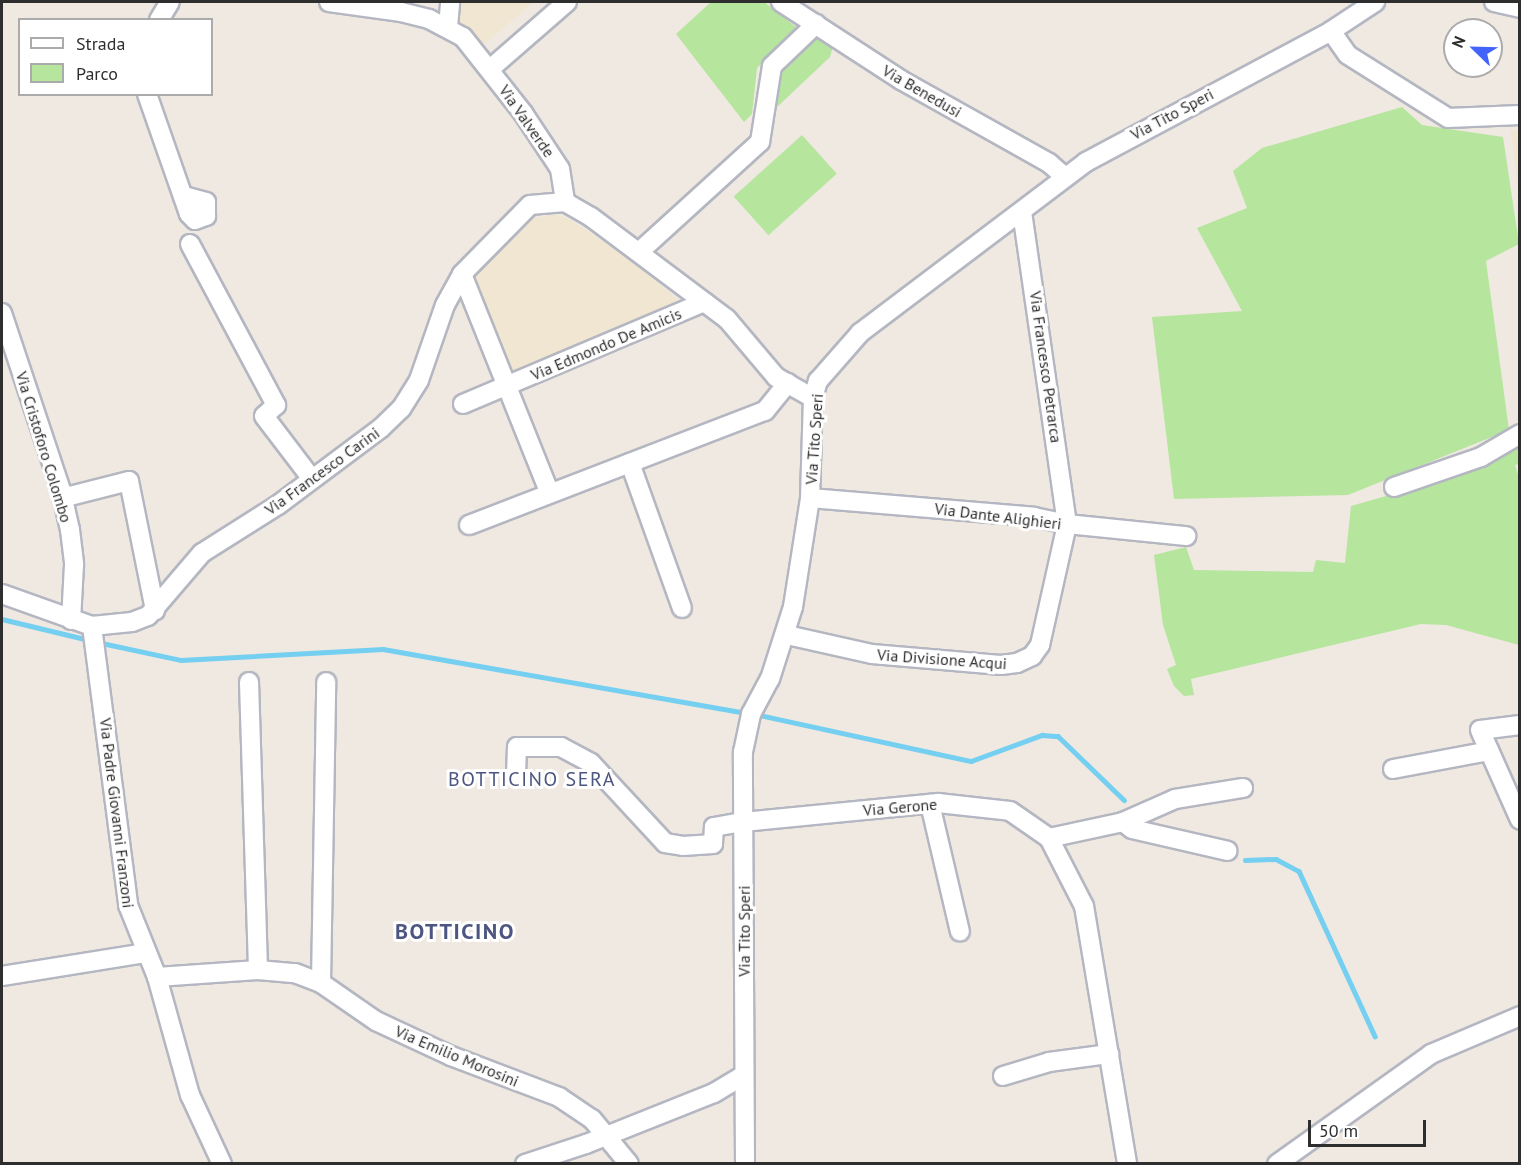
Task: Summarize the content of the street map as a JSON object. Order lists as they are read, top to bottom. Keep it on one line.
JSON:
{"streets":{"street":["Via Benedusi","Via Tito Speri","Via Valverde","Via Edmondo De Amicis","Via Francesco Petrarca","Via Cristoforo Colombo","Via Francesco Carini","Via Dante Alighieri","Via Divisione Acqui","Via Gerone","Via Padre Giovanni Franzoni","Via Emilio Morosini"]},"crossings":[["Via Benedusi","Via Tito Speri"],["Via Tito Speri","Via Francesco Petrarca"],["Via Tito Speri","Via Dante Alighieri"],["Via Tito Speri","Via Divisione Acqui"],["Via Tito Speri","Via Gerone"],["Via Valverde","Via Francesco Carini"],["Via Francesco Petrarca","Via Dante Alighieri"],["Via Francesco Petrarca","Via Divisione Acqui"],["Via Cristoforo Colombo","Via Francesco Carini"],["Via Francesco Carini","Via Padre Giovanni Franzoni"],["Via Dante Alighieri","Via Divisione Acqui"],["Via Padre Giovanni Franzoni","Via Emilio Morosini"]],"districts":["BOTTICINO SERA","BOTTICINO"],"legend":["Strada","Parco"],"scale_bar":"50 m","north":"top left"}
